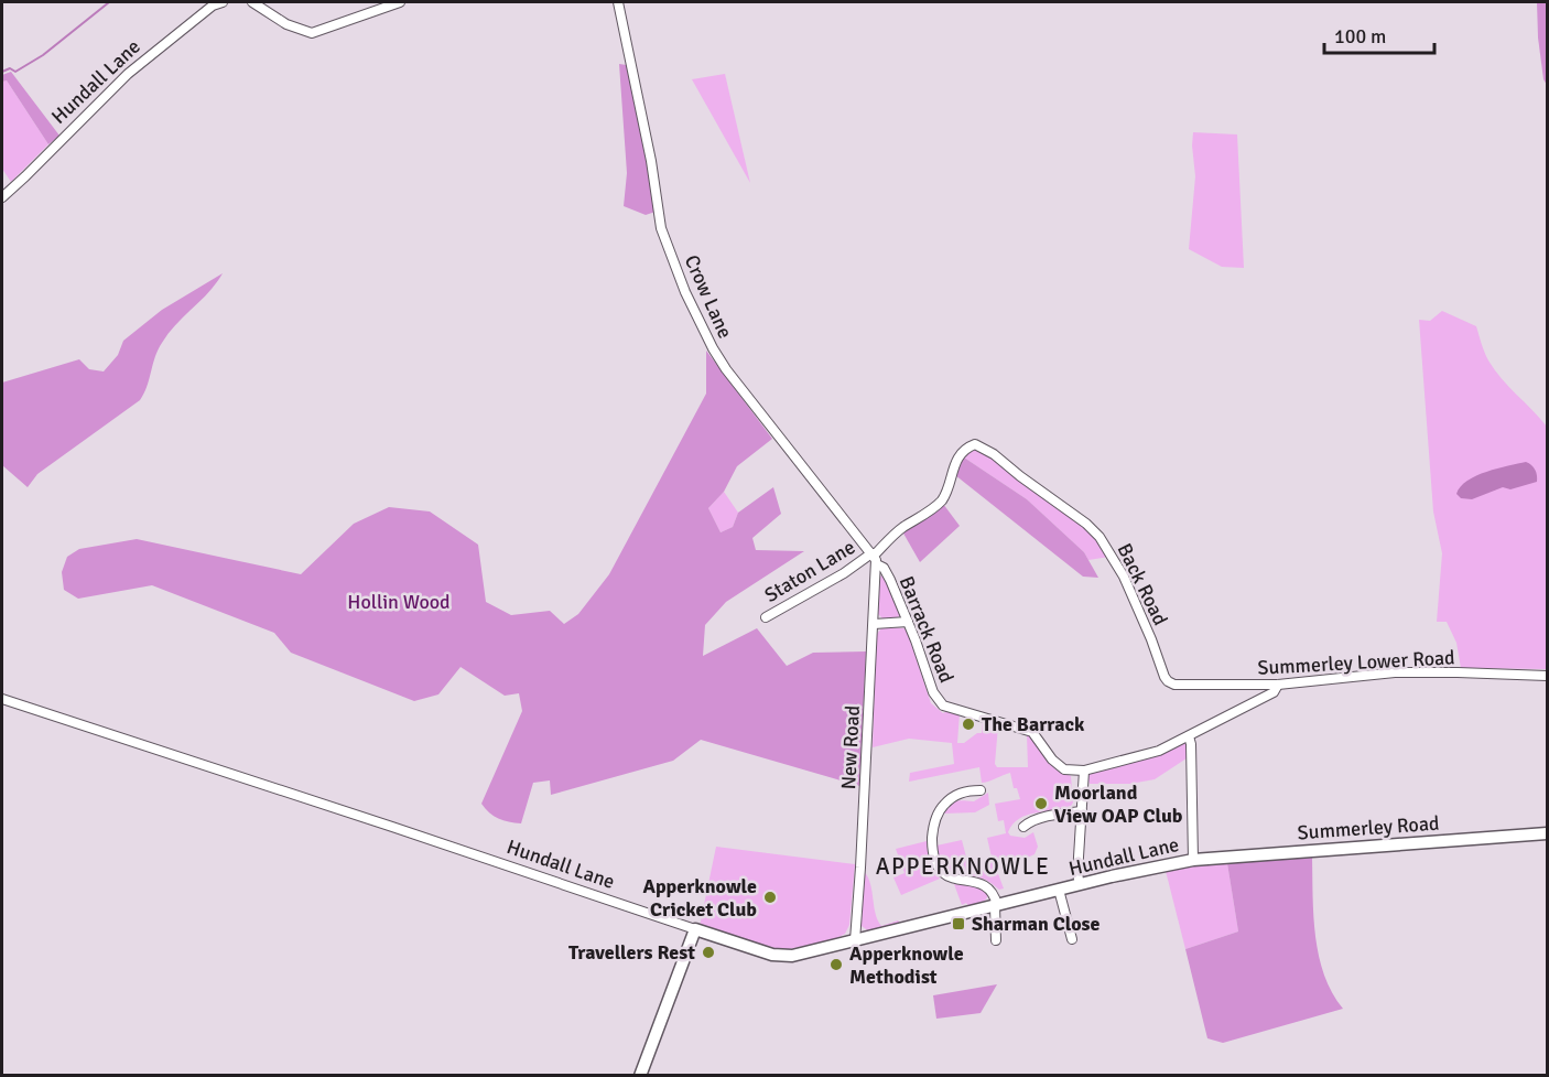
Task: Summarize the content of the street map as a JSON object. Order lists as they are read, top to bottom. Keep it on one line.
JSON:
{"streets":{"street":["Hundall Lane","Crow Lane","Staton Lane","Back Road","Barrack Road","Summerley Lower Road","New Road","Summerley Road"]},"crossings":[["Hundall Lane","New Road"],["Hundall Lane","Summerley Road"],["Crow Lane","Staton Lane"],["Crow Lane","Barrack Road"],["Crow Lane","New Road"],["Staton Lane","Back Road"],["Staton Lane","Barrack Road"],["Staton Lane","New Road"],["Back Road","Summerley Lower Road"],["Barrack Road","New Road"]],"districts":["APPERKNOWLE"],"parks":["Hollin Wood"],"places":{"other":["The Barrack","Moorland View OAP Club","Apperknowle Cricket Club","Travellers Rest","Apperknowle Methodist"],"transit":["Sharman Close"]},"scale_bar":"100 m"}
